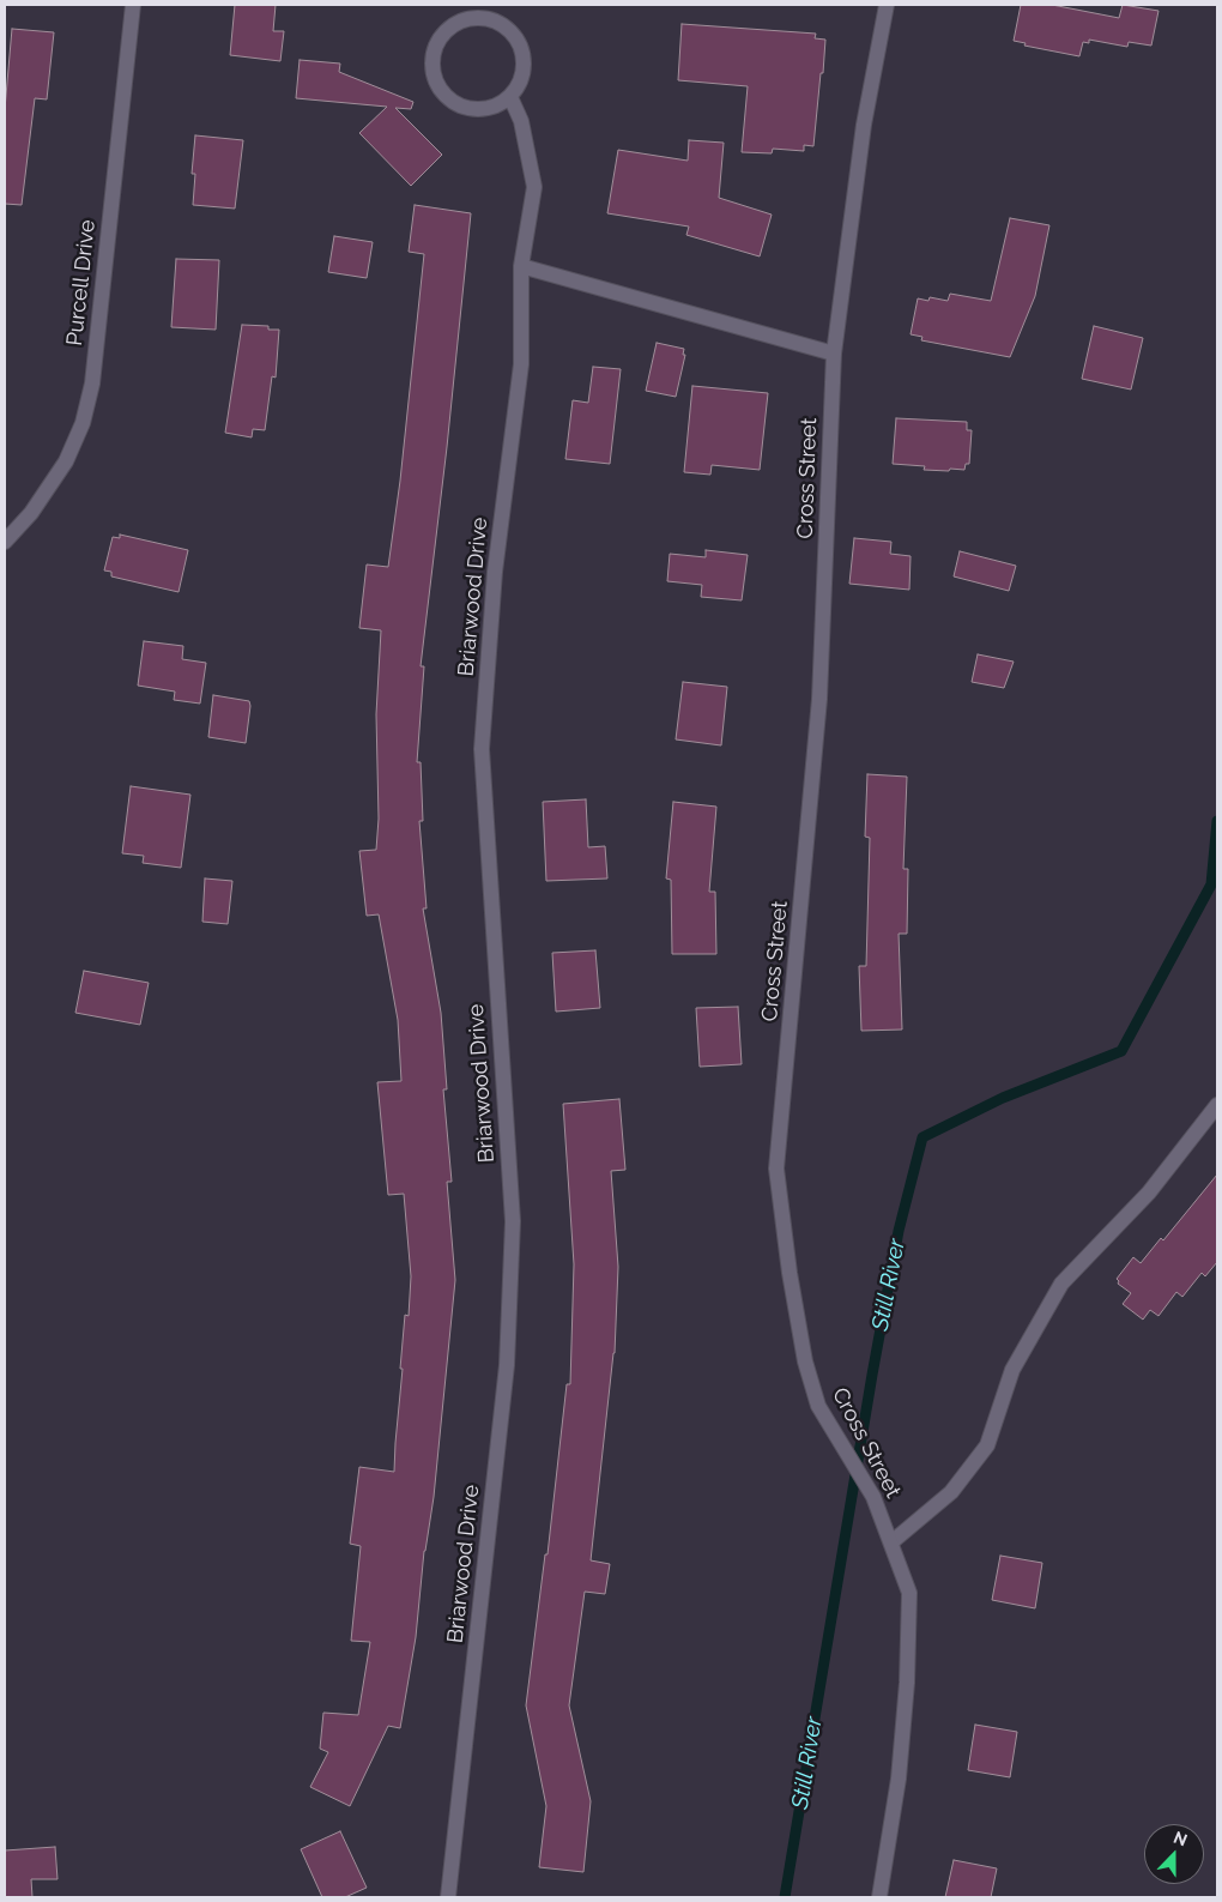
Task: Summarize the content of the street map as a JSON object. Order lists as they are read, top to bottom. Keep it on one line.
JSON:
{"streets":{"street":["Purcell Drive","Cross Street","Briarwood Drive"]},"water":["Still River"],"north":"top"}
